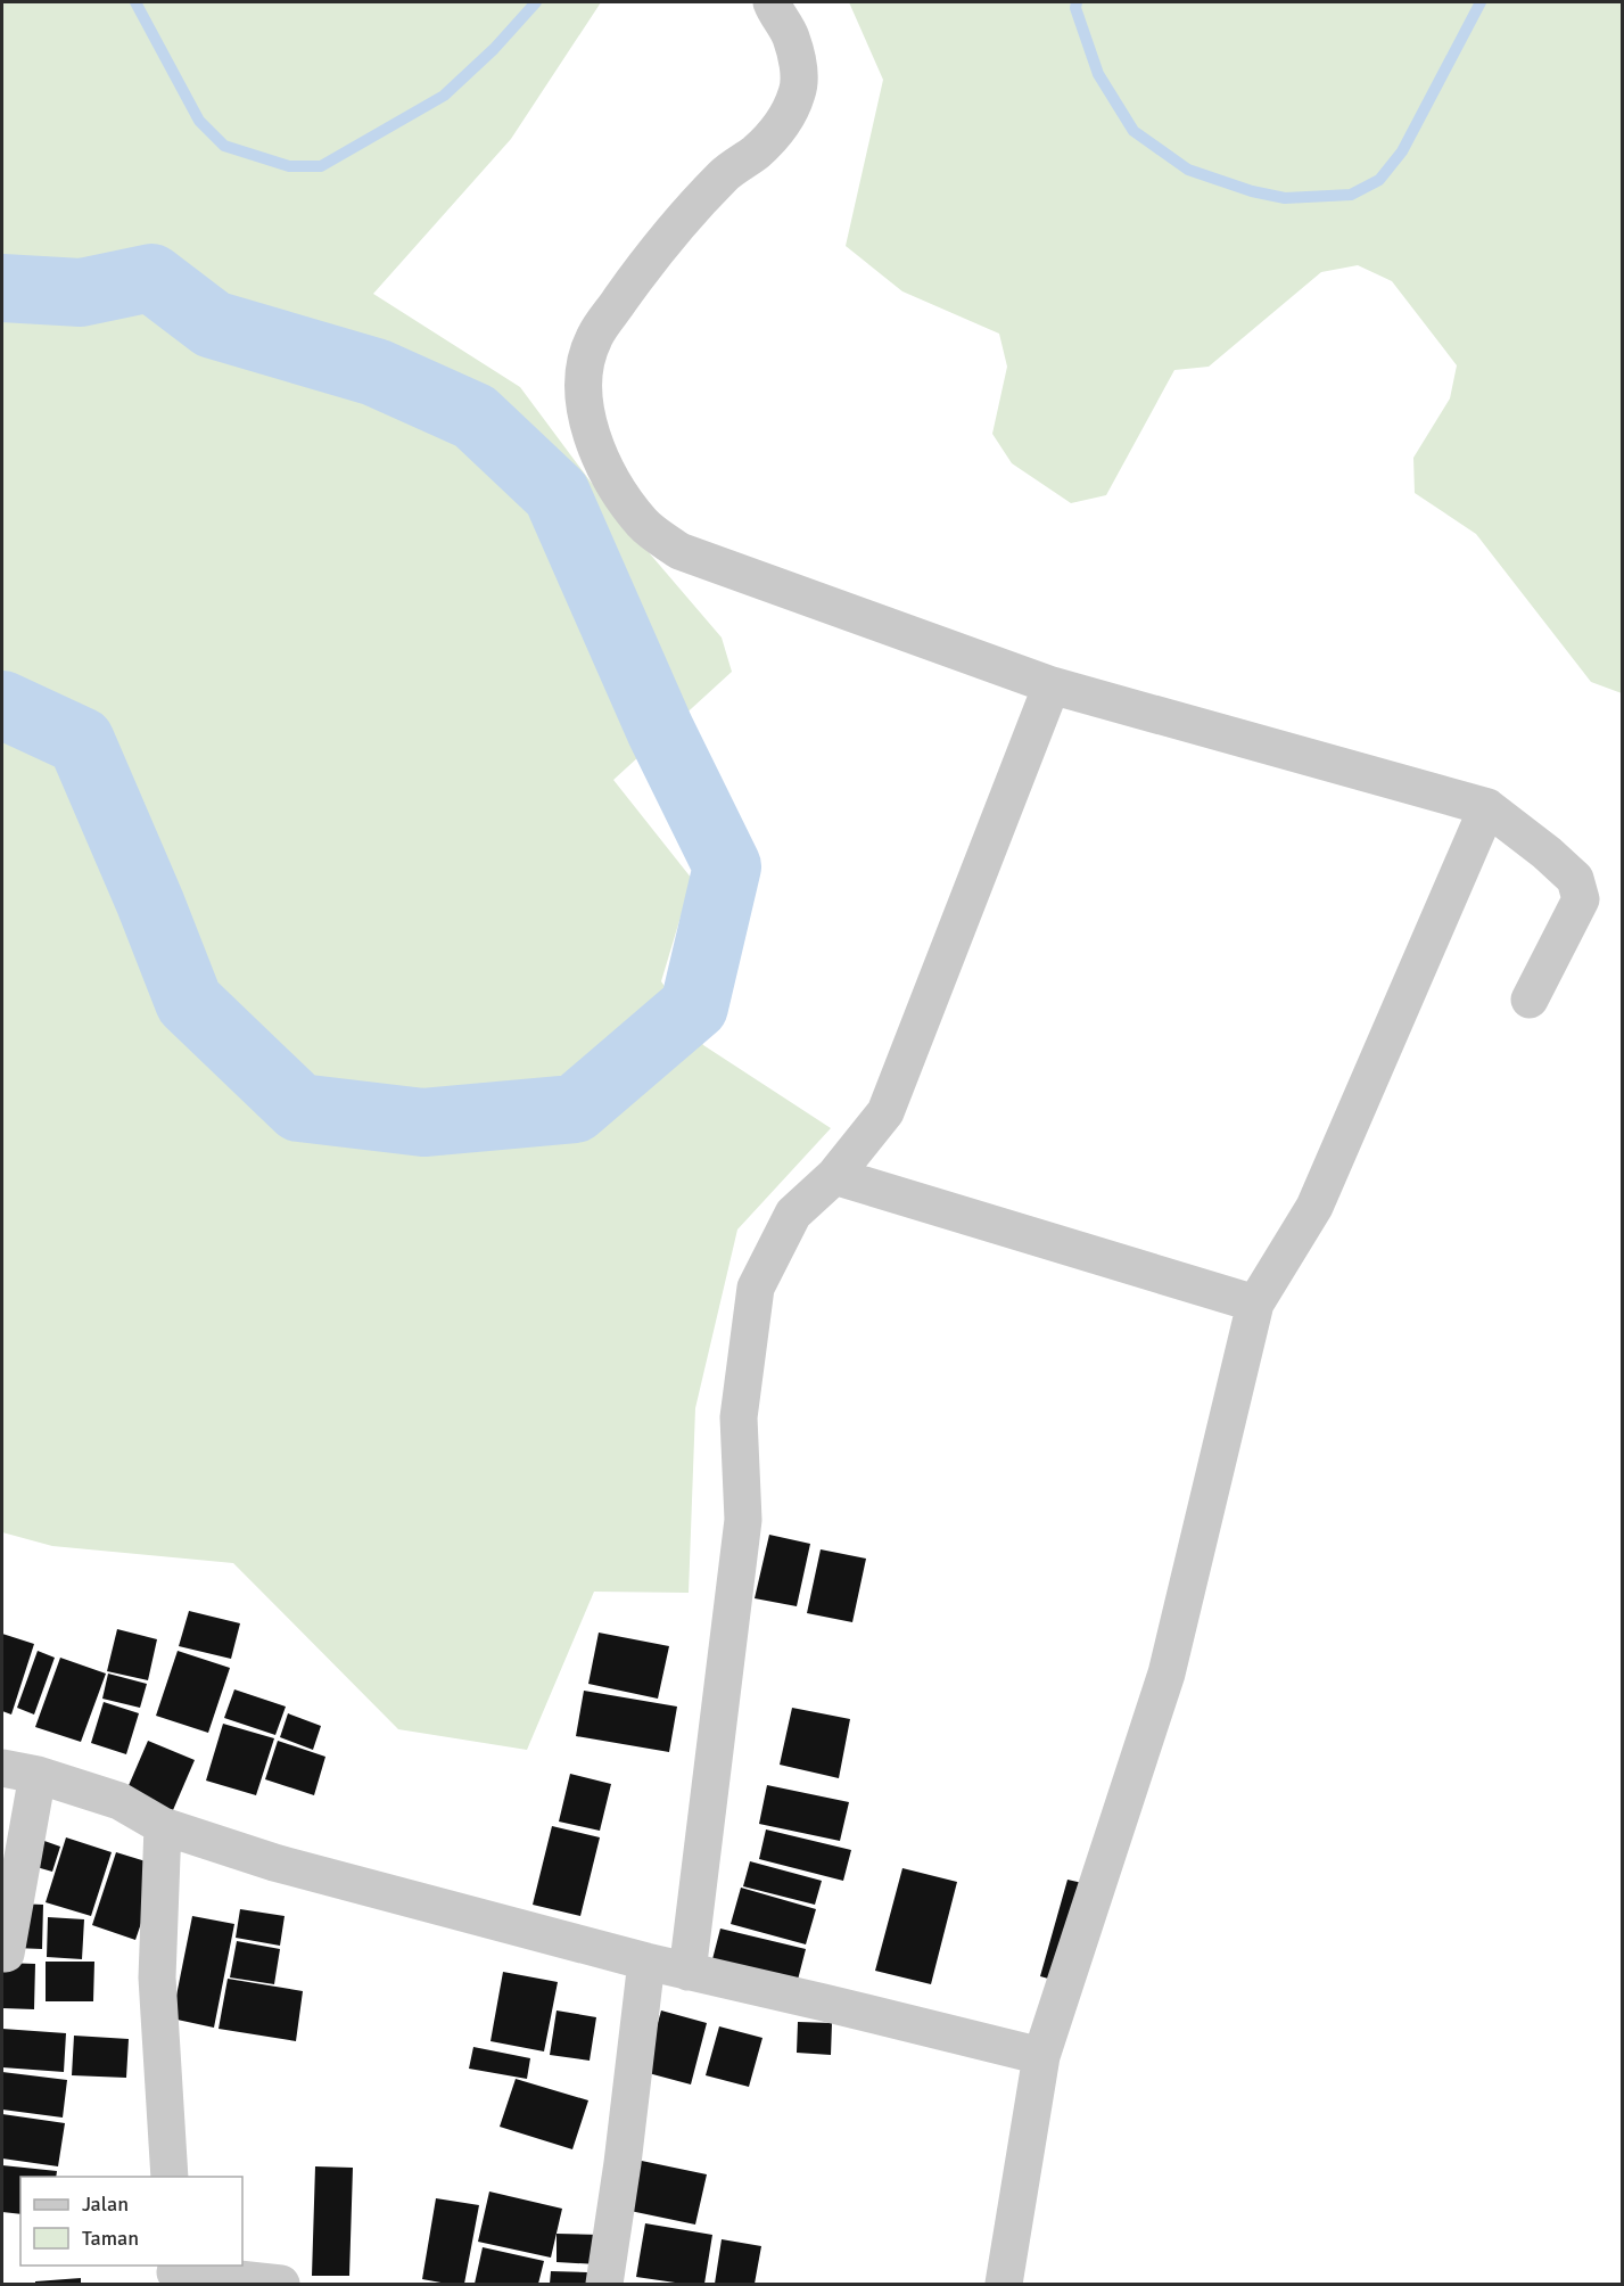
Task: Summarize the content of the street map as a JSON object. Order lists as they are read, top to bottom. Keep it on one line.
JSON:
{"legend":["Jalan","Taman"]}
